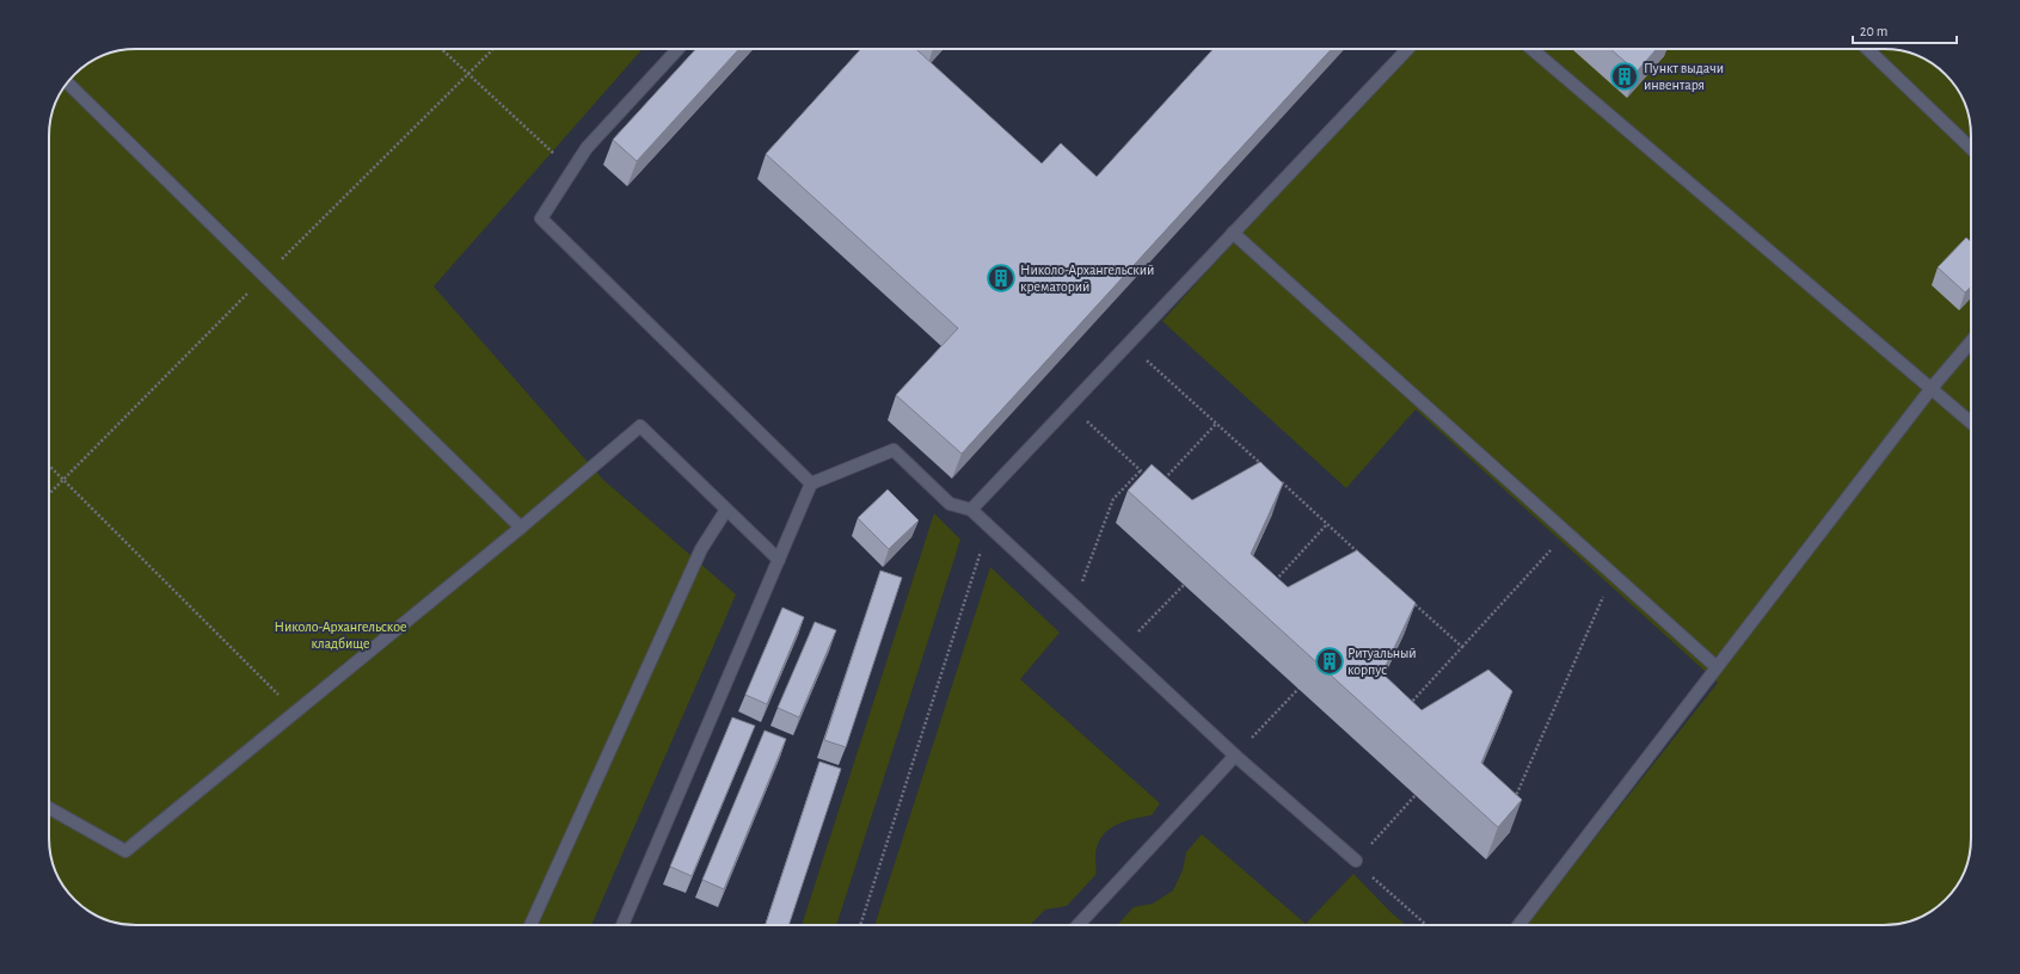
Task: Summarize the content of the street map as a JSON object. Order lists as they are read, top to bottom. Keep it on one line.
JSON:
{"parks":["Николо-Архангельское кладбище"],"places":{"building":["Пункт выдачи инвентаря","Николо-Архангельский крематорий","Ритуальный корпус"]},"scale_bar":"20 m"}
